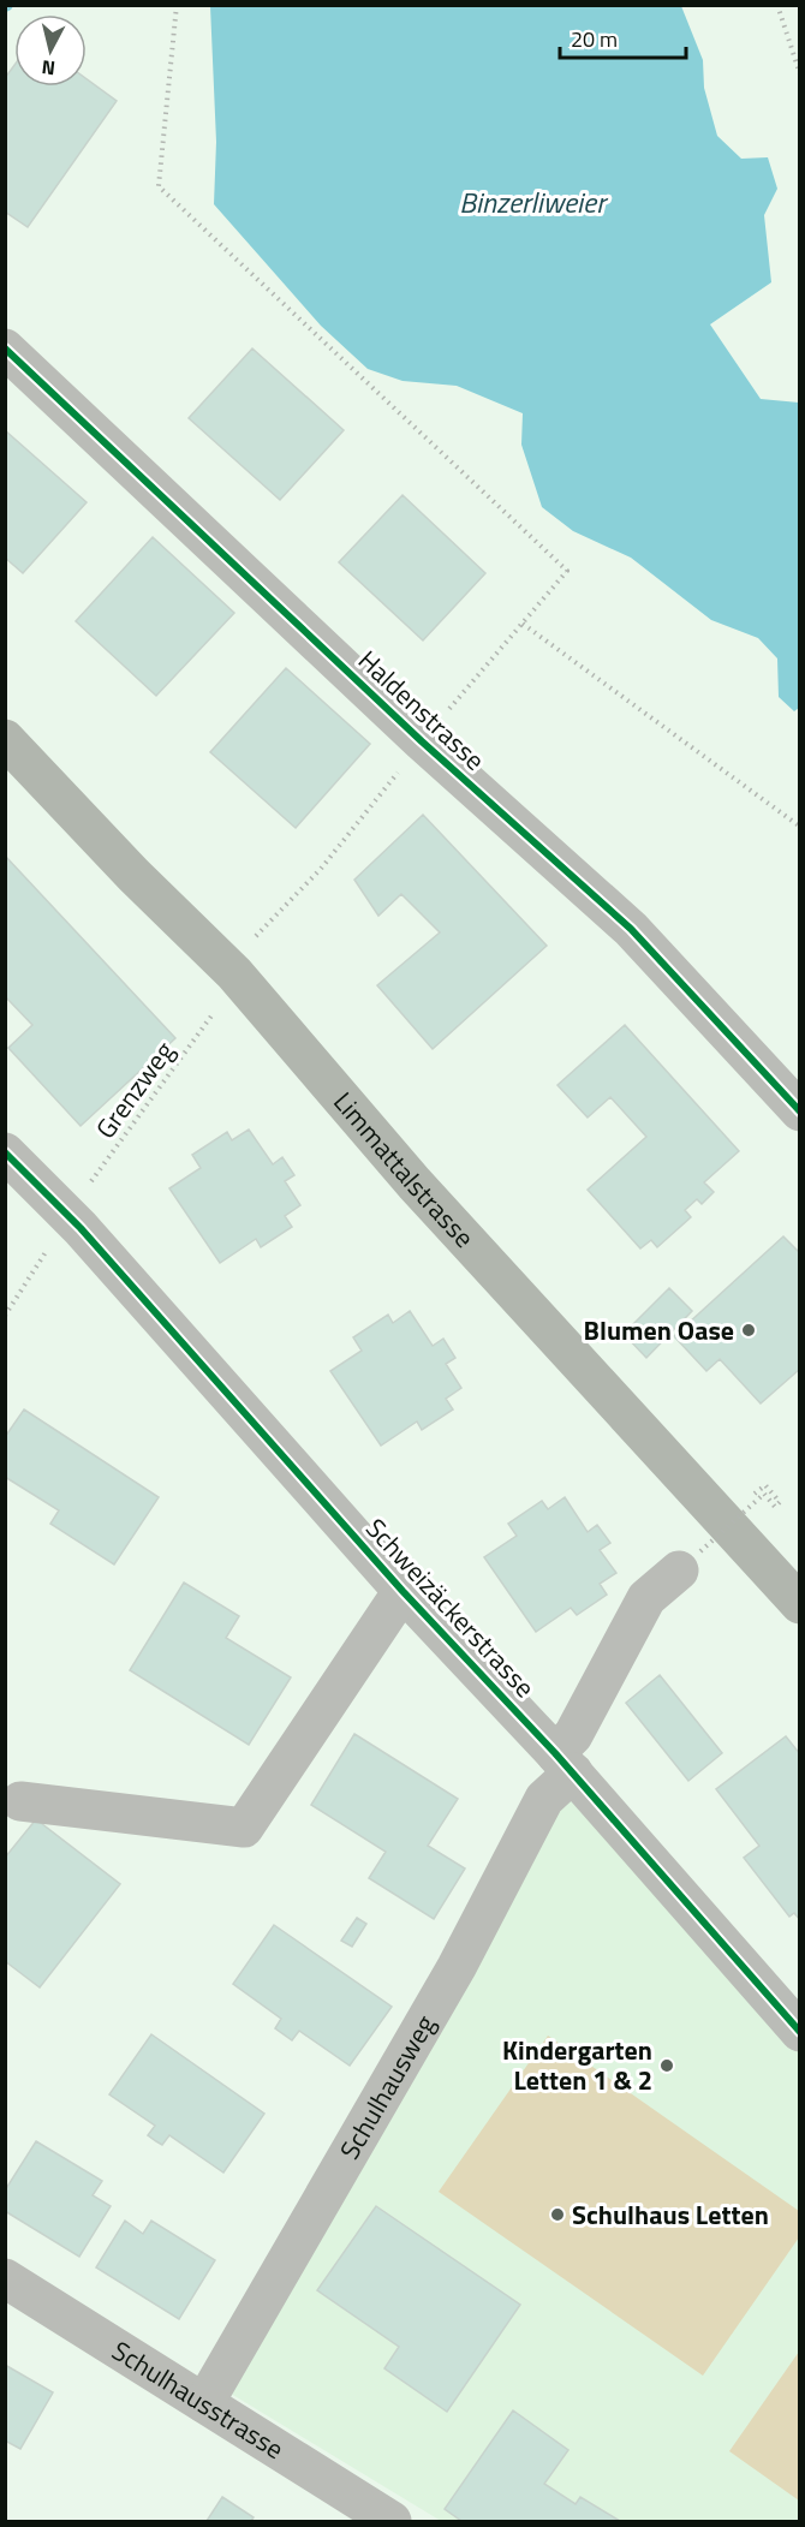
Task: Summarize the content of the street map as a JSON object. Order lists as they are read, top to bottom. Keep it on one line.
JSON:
{"streets":{"main road":["Limmattalstrasse"],"street":["Haldenstrasse","Schweizäckerstrasse","Schulhausweg","Schulhausstrasse"],"path":["Grenzweg"]},"crossings":[["Grenzweg","Schweizäckerstrasse"],["Schweizäckerstrasse","Schulhausweg"],["Schulhausweg","Schulhausstrasse"]],"water":["Binzerliweier"],"places":["Blumen Oase","Kindergarten Letten 1 & 2","Schulhaus Letten"],"scale_bar":"20 m","north":"bottom"}
